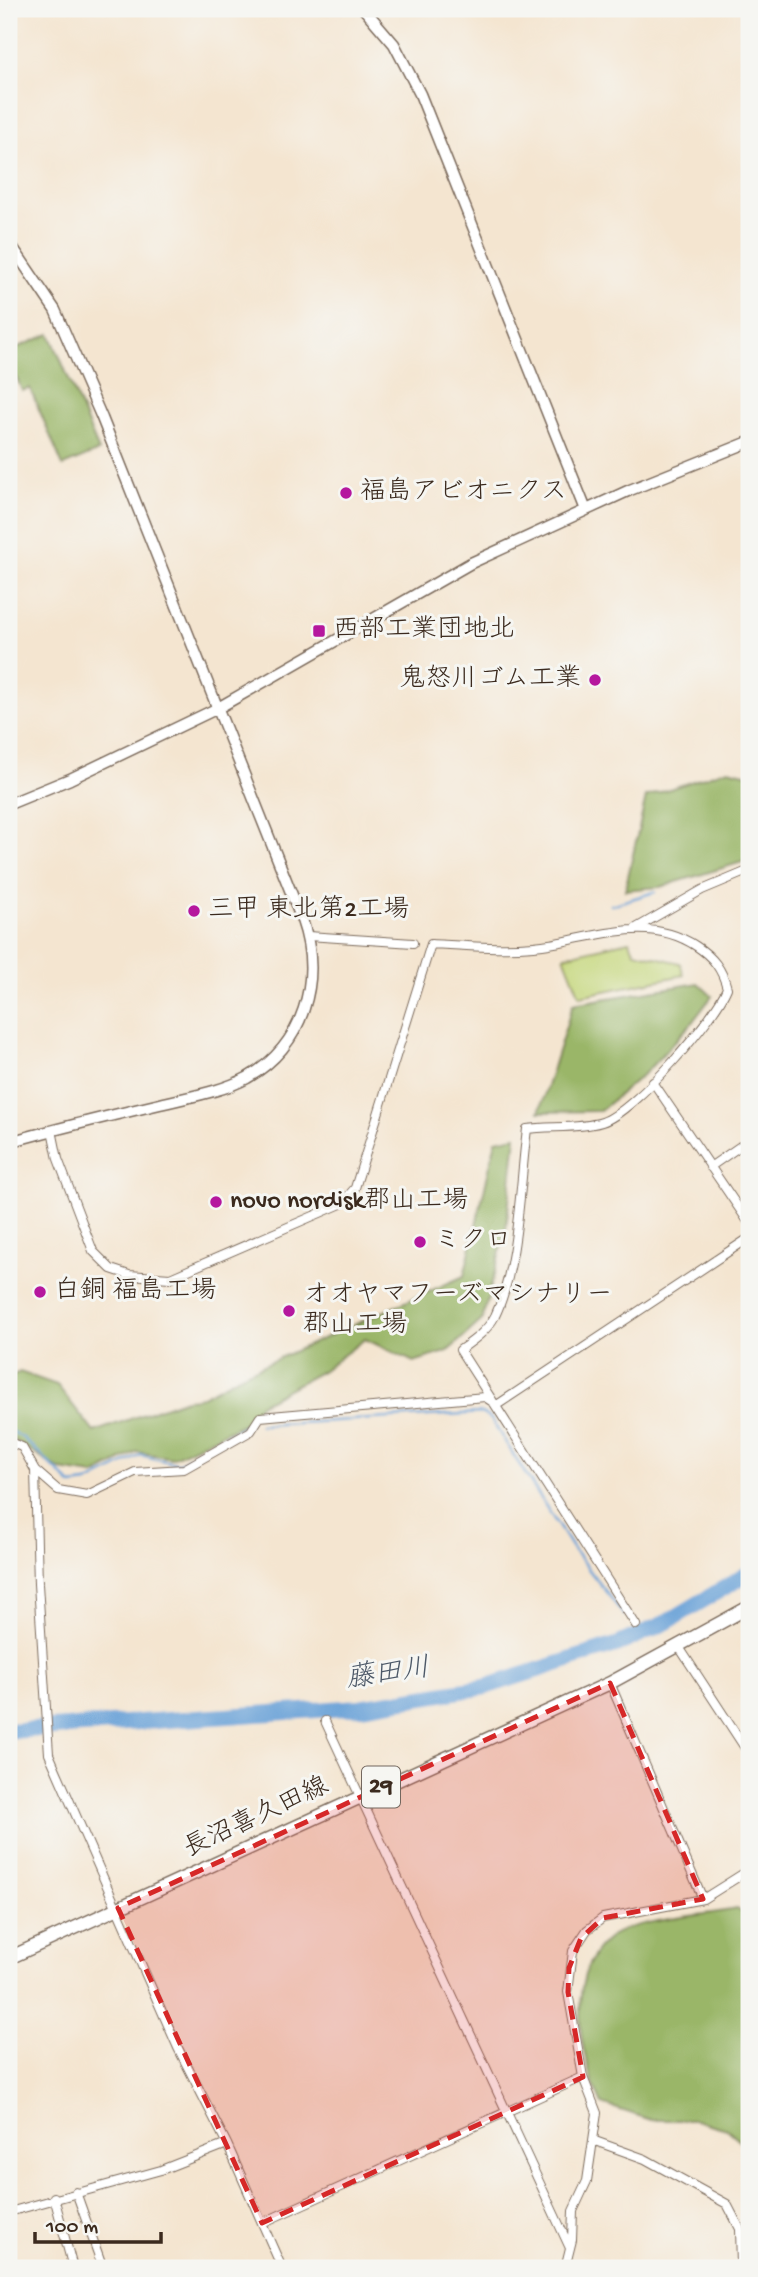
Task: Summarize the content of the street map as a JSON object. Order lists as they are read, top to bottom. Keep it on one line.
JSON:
{"streets":{"main road":["29","長沼喜久田線"]},"water":["藤田川"],"places":{"other":["福島アビオニクス","鬼怒川ゴム工業","三甲 東北第2工場","novo nordisk郡山工場","ミクロ","白銅 福島工場","オオヤマフーズマシナリー 郡山工場"],"transit":["西部工業団地北"]},"scale_bar":"100 m"}
